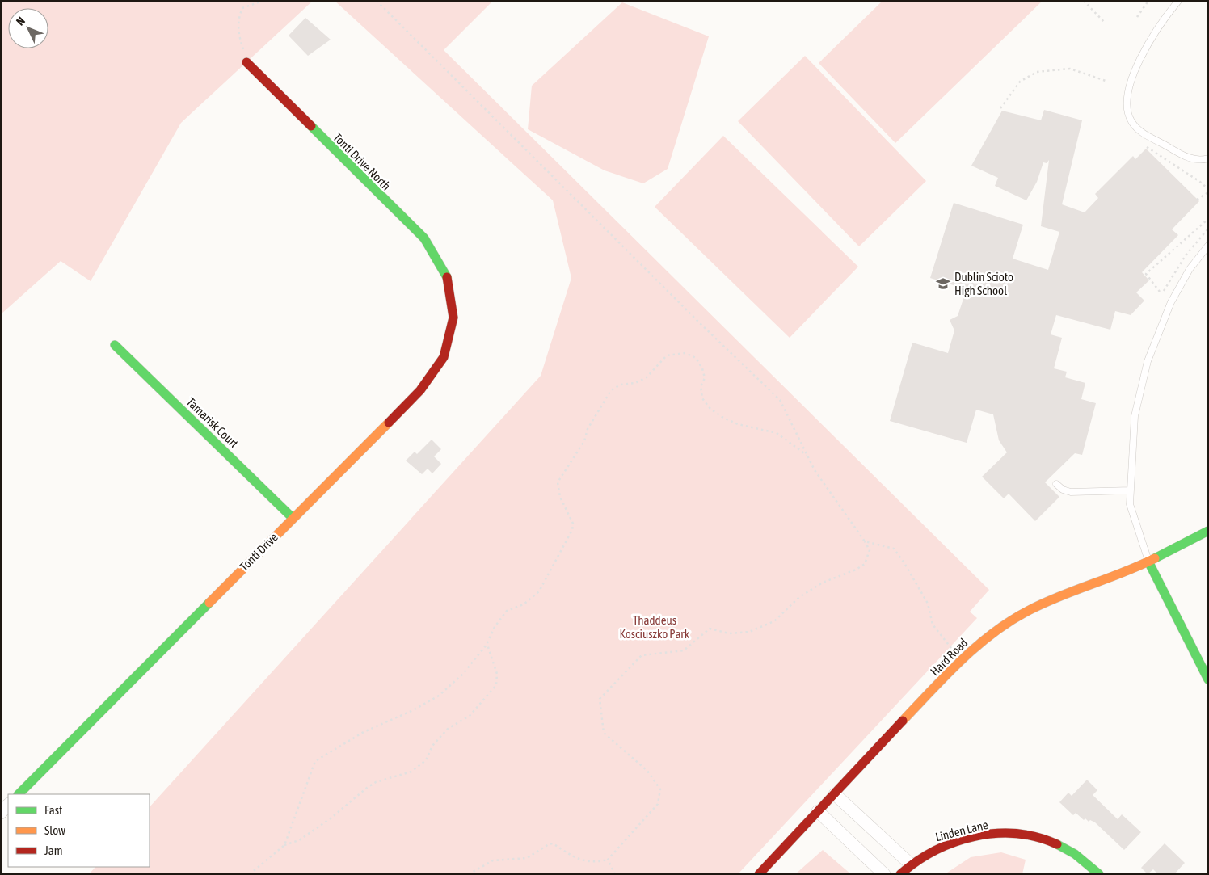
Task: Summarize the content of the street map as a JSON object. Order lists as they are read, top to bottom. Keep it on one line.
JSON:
{"streets":{"street":["Tonti Drive North","Tamarisk Court","Tonti Drive","Hard Road","Linden Lane"]},"crossings":[["Tonti Drive North","Tonti Drive"],["Tamarisk Court","Tonti Drive"]],"parks":["Thaddeus Kosciuszko Park"],"places":{"school or university":["Dublin Scioto High School"]},"legend":["Fast","Slow","Jam"],"north":"top left"}
